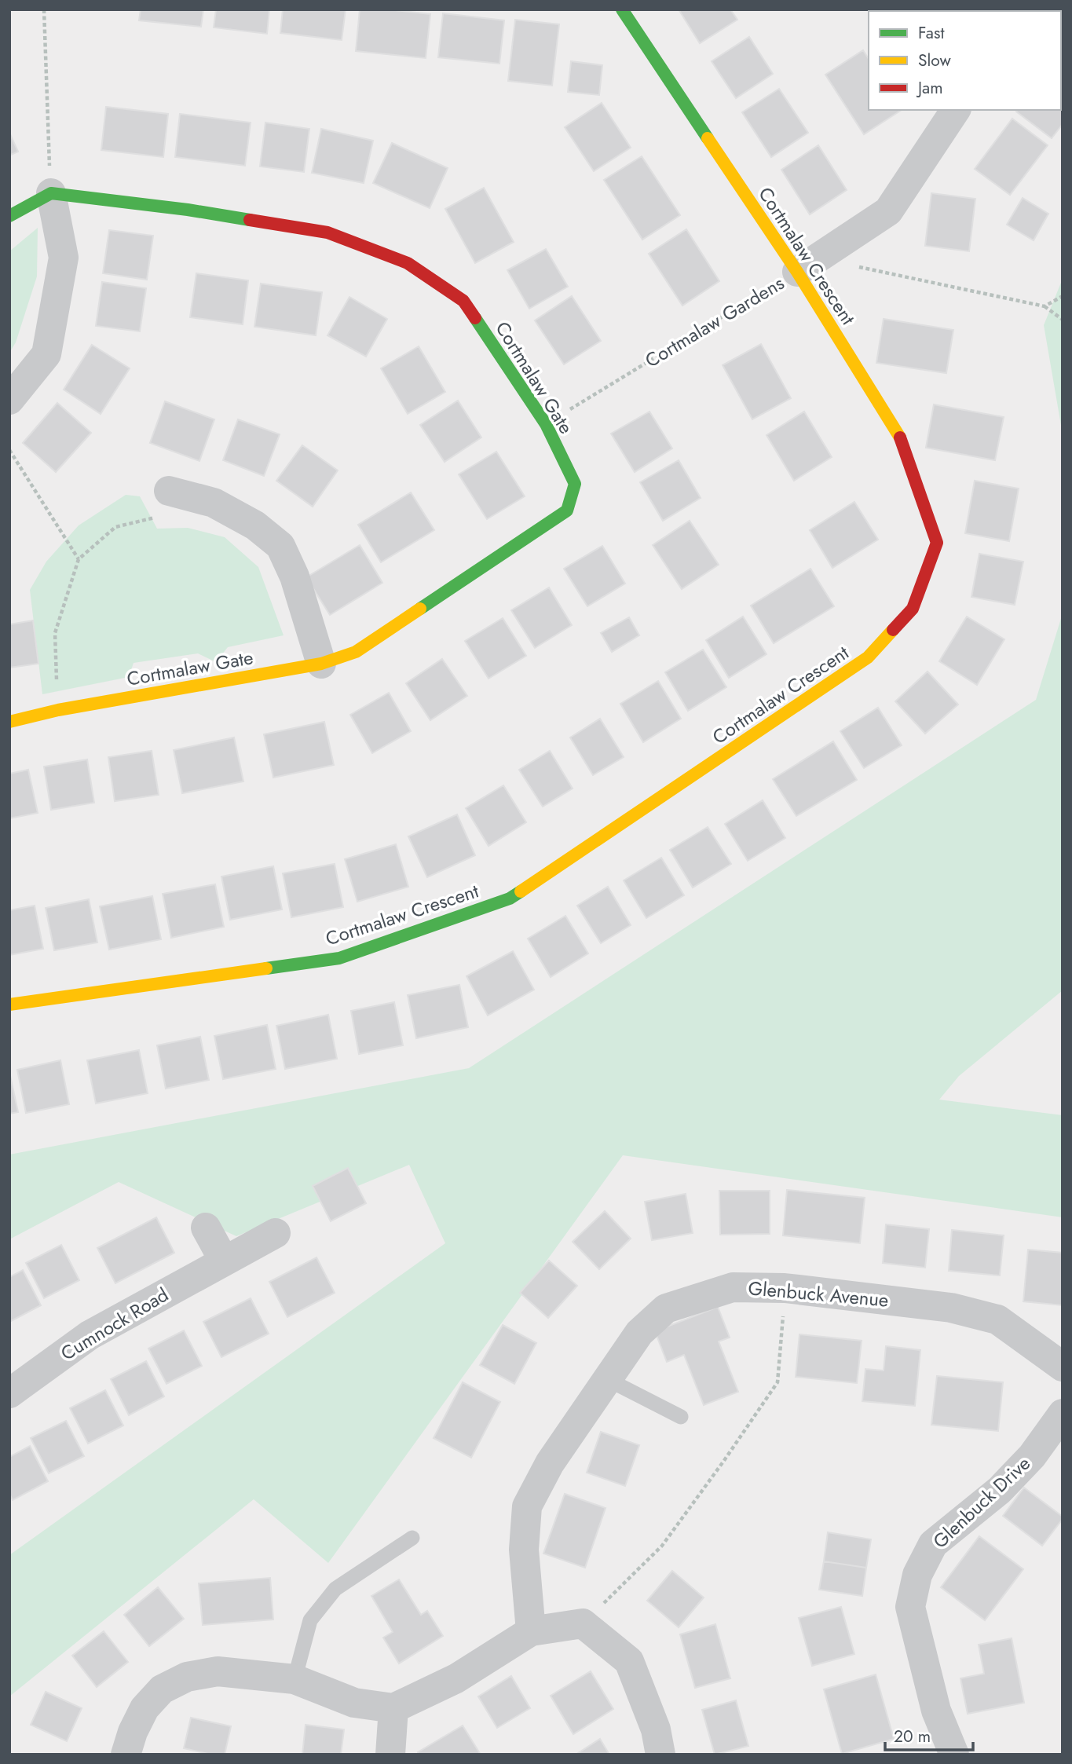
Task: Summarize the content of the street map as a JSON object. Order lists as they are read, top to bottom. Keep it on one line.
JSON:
{"streets":{"street":["Cortmalaw Crescent","Cortmalaw Gate","Glenbuck Avenue","Cumnock Road","Glenbuck Drive"],"path":["Cortmalaw Gardens"]},"crossings":[["Cortmalaw Crescent","Cortmalaw Gardens"],["Cortmalaw Gardens","Cortmalaw Gate"]],"legend":["Fast","Slow","Jam"],"scale_bar":"20 m"}
